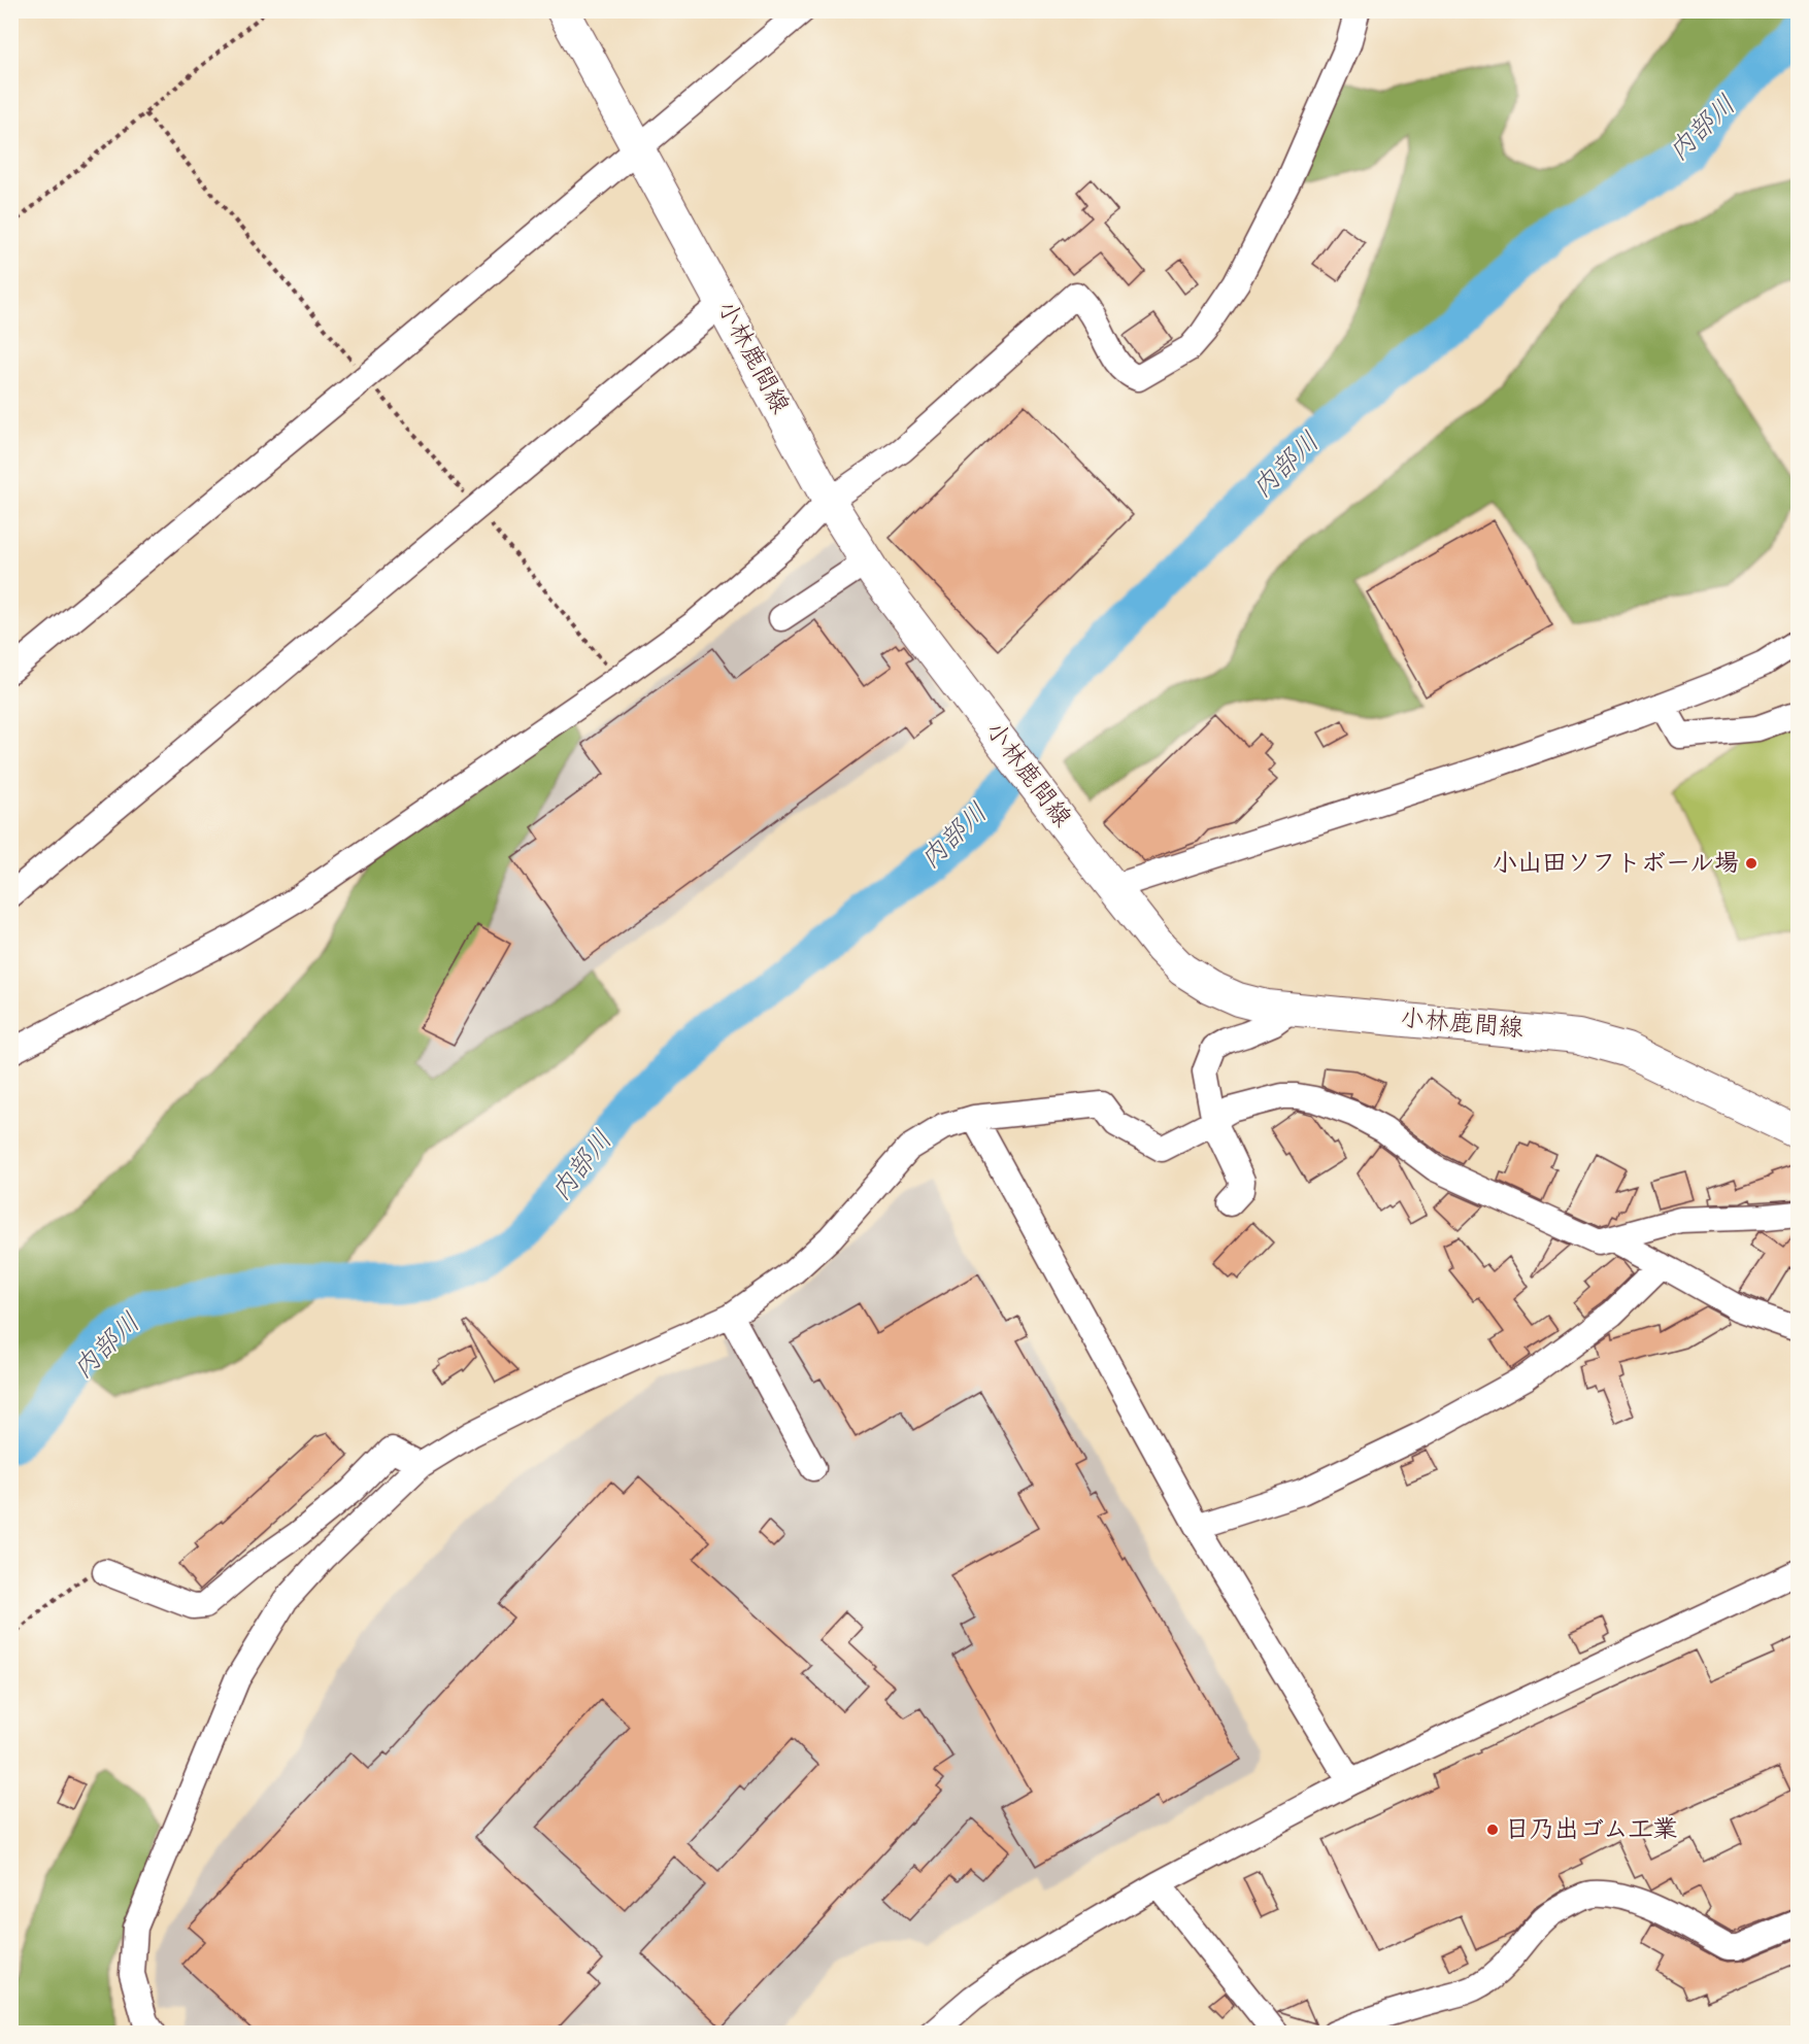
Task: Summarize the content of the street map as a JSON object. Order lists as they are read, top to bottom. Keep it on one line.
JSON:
{"streets":{"main road":["小林鹿間線"]},"water":["内部川"],"places":["小山田ソフトボール場","日乃出ゴム工業"]}
